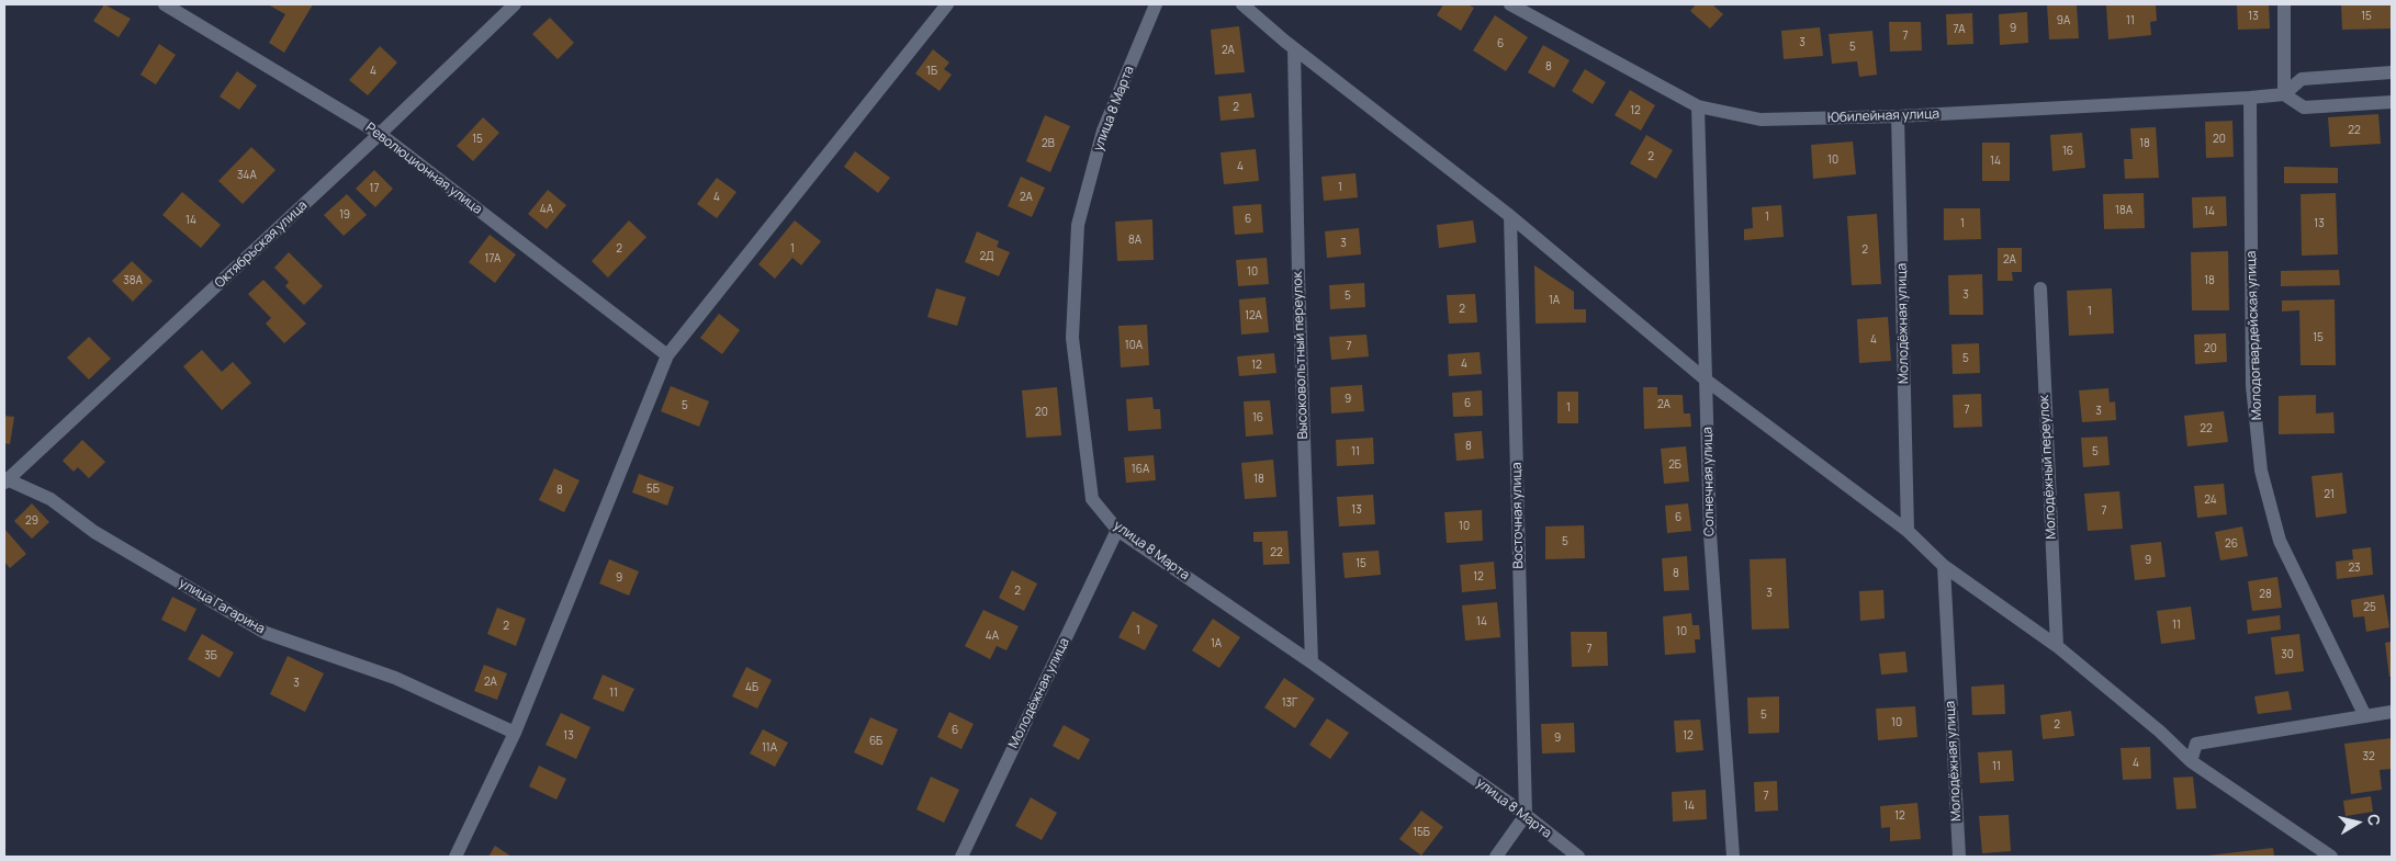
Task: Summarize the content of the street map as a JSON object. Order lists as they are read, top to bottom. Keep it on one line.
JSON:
{"streets":{"street":["улица 8 Марта","Юбилейная улица","Революционная улица","Октябрьская улица","Молодёжная улица","Молодогвардейская улица","Высоковольтный переулок","Молодёжный переулок","Солнечная улица","Восточная улица","улица Гагарина"]},"crossings":[["улица 8 Марта","Молодёжная улица"],["улица 8 Марта","Высоковольтный переулок"],["улица 8 Марта","Восточная улица"],["Юбилейная улица","Молодёжная улица"],["Юбилейная улица","Молодогвардейская улица"],["Юбилейная улица","Солнечная улица"],["Революционная улица","Октябрьская улица"],["Октябрьская улица","улица Гагарина"]],"house_numbers":["13","15","9А","11","9","7А","7","3","6","5","2А","8","4","1Б","2","12","22","15","20","2В","18","16","2","10","14","4","34А","1","17","4","2А","4А","18А","14","19","1","6","14","1","13","8А","3","2","1","2","2Д","17А","2А","10","38А","18","3","5","1А","2","1","12А","15","4","10А","7","20","5","4","12","9","6","2А","5","1","7","3","20","16","22","8","11","5","2Б","16А","18","5Б","8","21","24","13","7","6","29","10","5","26","22","9","15","23","8","12","9","2","3","28","25","14","11","2","1","10","4А","1А","7","30","3Б","2А","3","4Б","11","13Г","5","10","2","6","13","12","9","6Б","11А","32","4","11","7","14","12","15Б"],"north":"right"}
